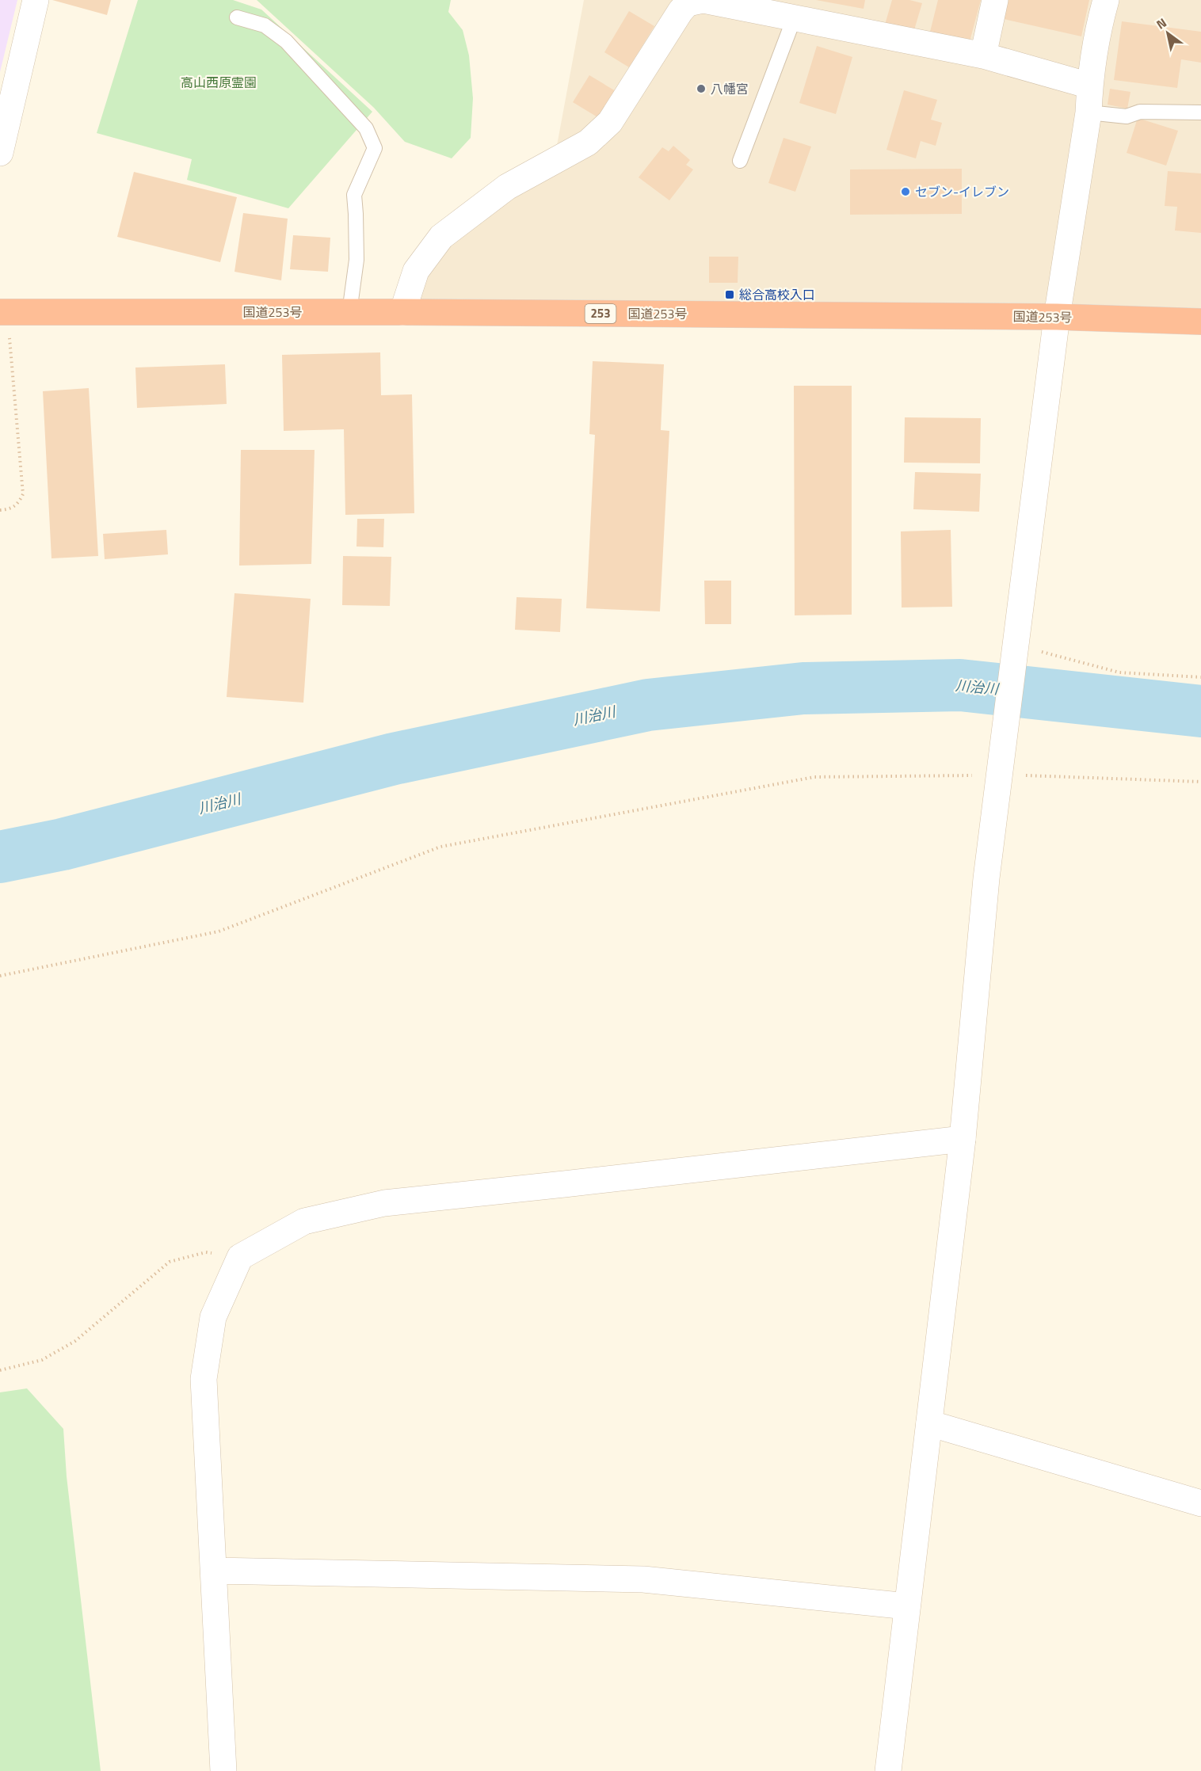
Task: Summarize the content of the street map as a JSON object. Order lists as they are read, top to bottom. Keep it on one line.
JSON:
{"streets":{"highway":["国道253号","253"]},"water":["川治川"],"parks":["高山西原霊園"],"places":{"other":["八幡宮","セブン-イレブン"],"transit":["総合高校入口"]},"north":"top left"}
